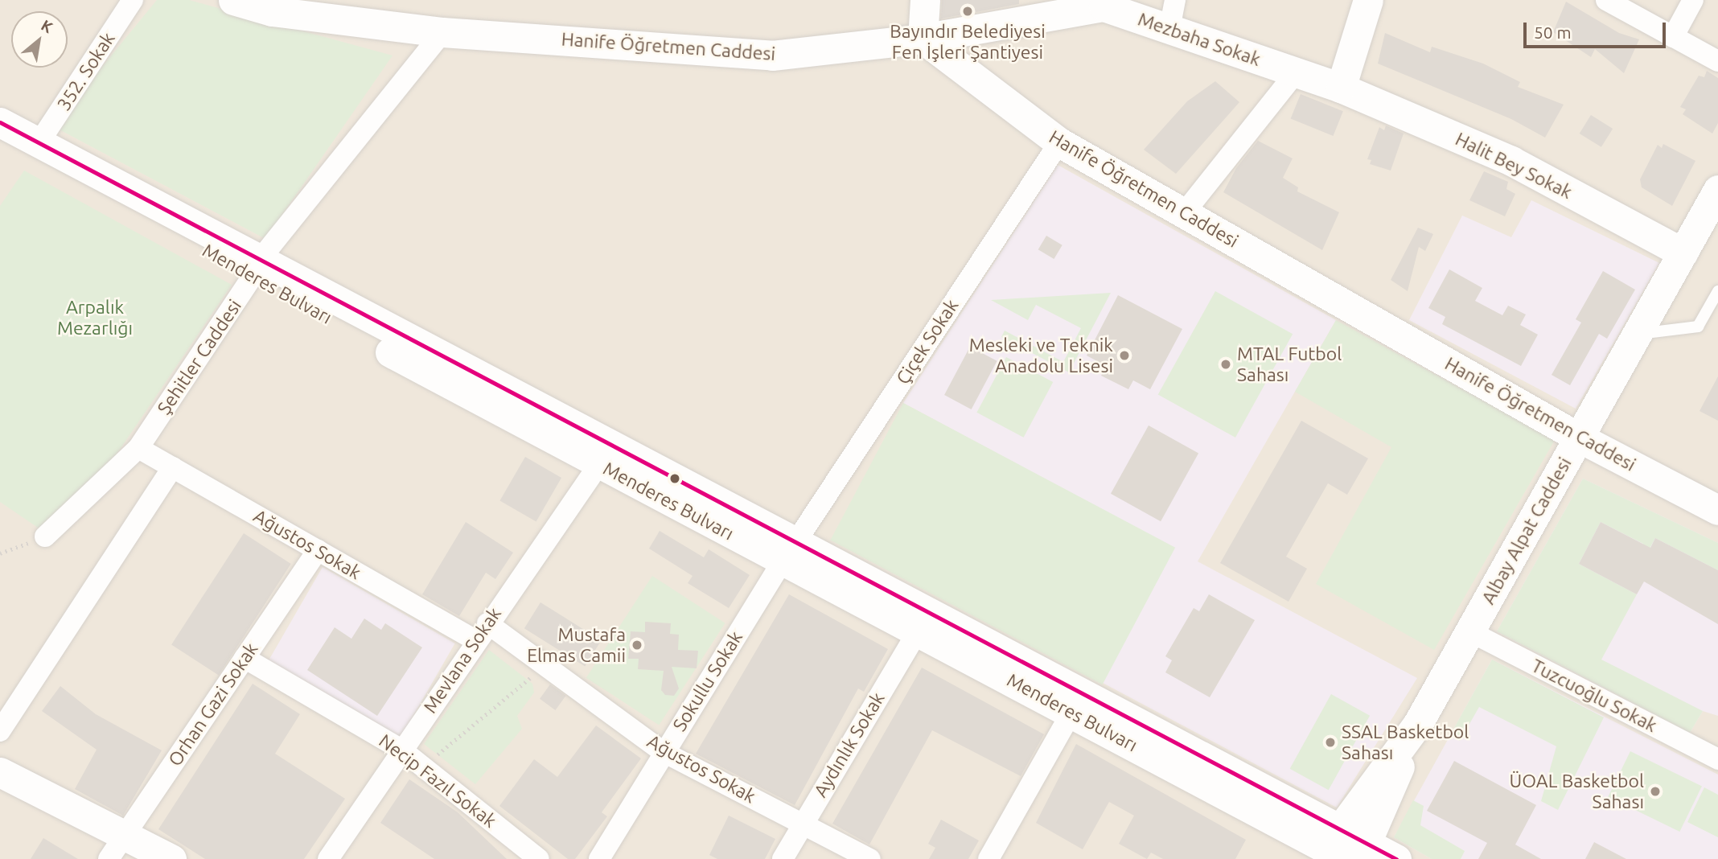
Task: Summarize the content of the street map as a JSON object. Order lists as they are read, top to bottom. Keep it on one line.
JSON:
{"streets":{"street":["Mezbaha Sokak","Hanife Öğretmen Caddesi","352. Sokak","Halit Bey Sokak","Menderes Bulvarı","Çiçek Sokak","Şehitler Caddesi","Albay Alpat Caddesi","Ağustos Sokak","Mevlana Sokak","Sokullu Sokak","Tuzcuoğlu Sokak","Orhan Gazi Sokak","Aydınlık Sokak","Necip Fazıl Sokak"]},"crossings":[["Mezbaha Sokak","Hanife Öğretmen Caddesi"],["Mezbaha Sokak","Halit Bey Sokak"],["Hanife Öğretmen Caddesi","Çiçek Sokak"],["Hanife Öğretmen Caddesi","Şehitler Caddesi"],["Hanife Öğretmen Caddesi","Albay Alpat Caddesi"],["352. Sokak","Menderes Bulvarı"],["Halit Bey Sokak","Albay Alpat Caddesi"],["Menderes Bulvarı","Çiçek Sokak"],["Menderes Bulvarı","Şehitler Caddesi"],["Menderes Bulvarı","Albay Alpat Caddesi"],["Menderes Bulvarı","Mevlana Sokak"],["Menderes Bulvarı","Sokullu Sokak"],["Menderes Bulvarı","Aydınlık Sokak"],["Çiçek Sokak","Sokullu Sokak"],["Şehitler Caddesi","Ağustos Sokak"],["Albay Alpat Caddesi","Tuzcuoğlu Sokak"],["Ağustos Sokak","Mevlana Sokak"],["Ağustos Sokak","Sokullu Sokak"],["Ağustos Sokak","Orhan Gazi Sokak"],["Ağustos Sokak","Aydınlık Sokak"],["Mevlana Sokak","Necip Fazıl Sokak"],["Orhan Gazi Sokak","Necip Fazıl Sokak"]],"parks":["Arpalık Mezarlığı"],"places":["Bayındır Belediyesi Fen İşleri Şantiyesi","Mesleki ve Teknik Anadolu Lisesi","MTAL Futbol Sahası","Mustafa Elmas Camii","SSAL Basketbol Sahası","ÜOAL Basketbol Sahası"],"scale_bar":"50 m","north":"top right"}
